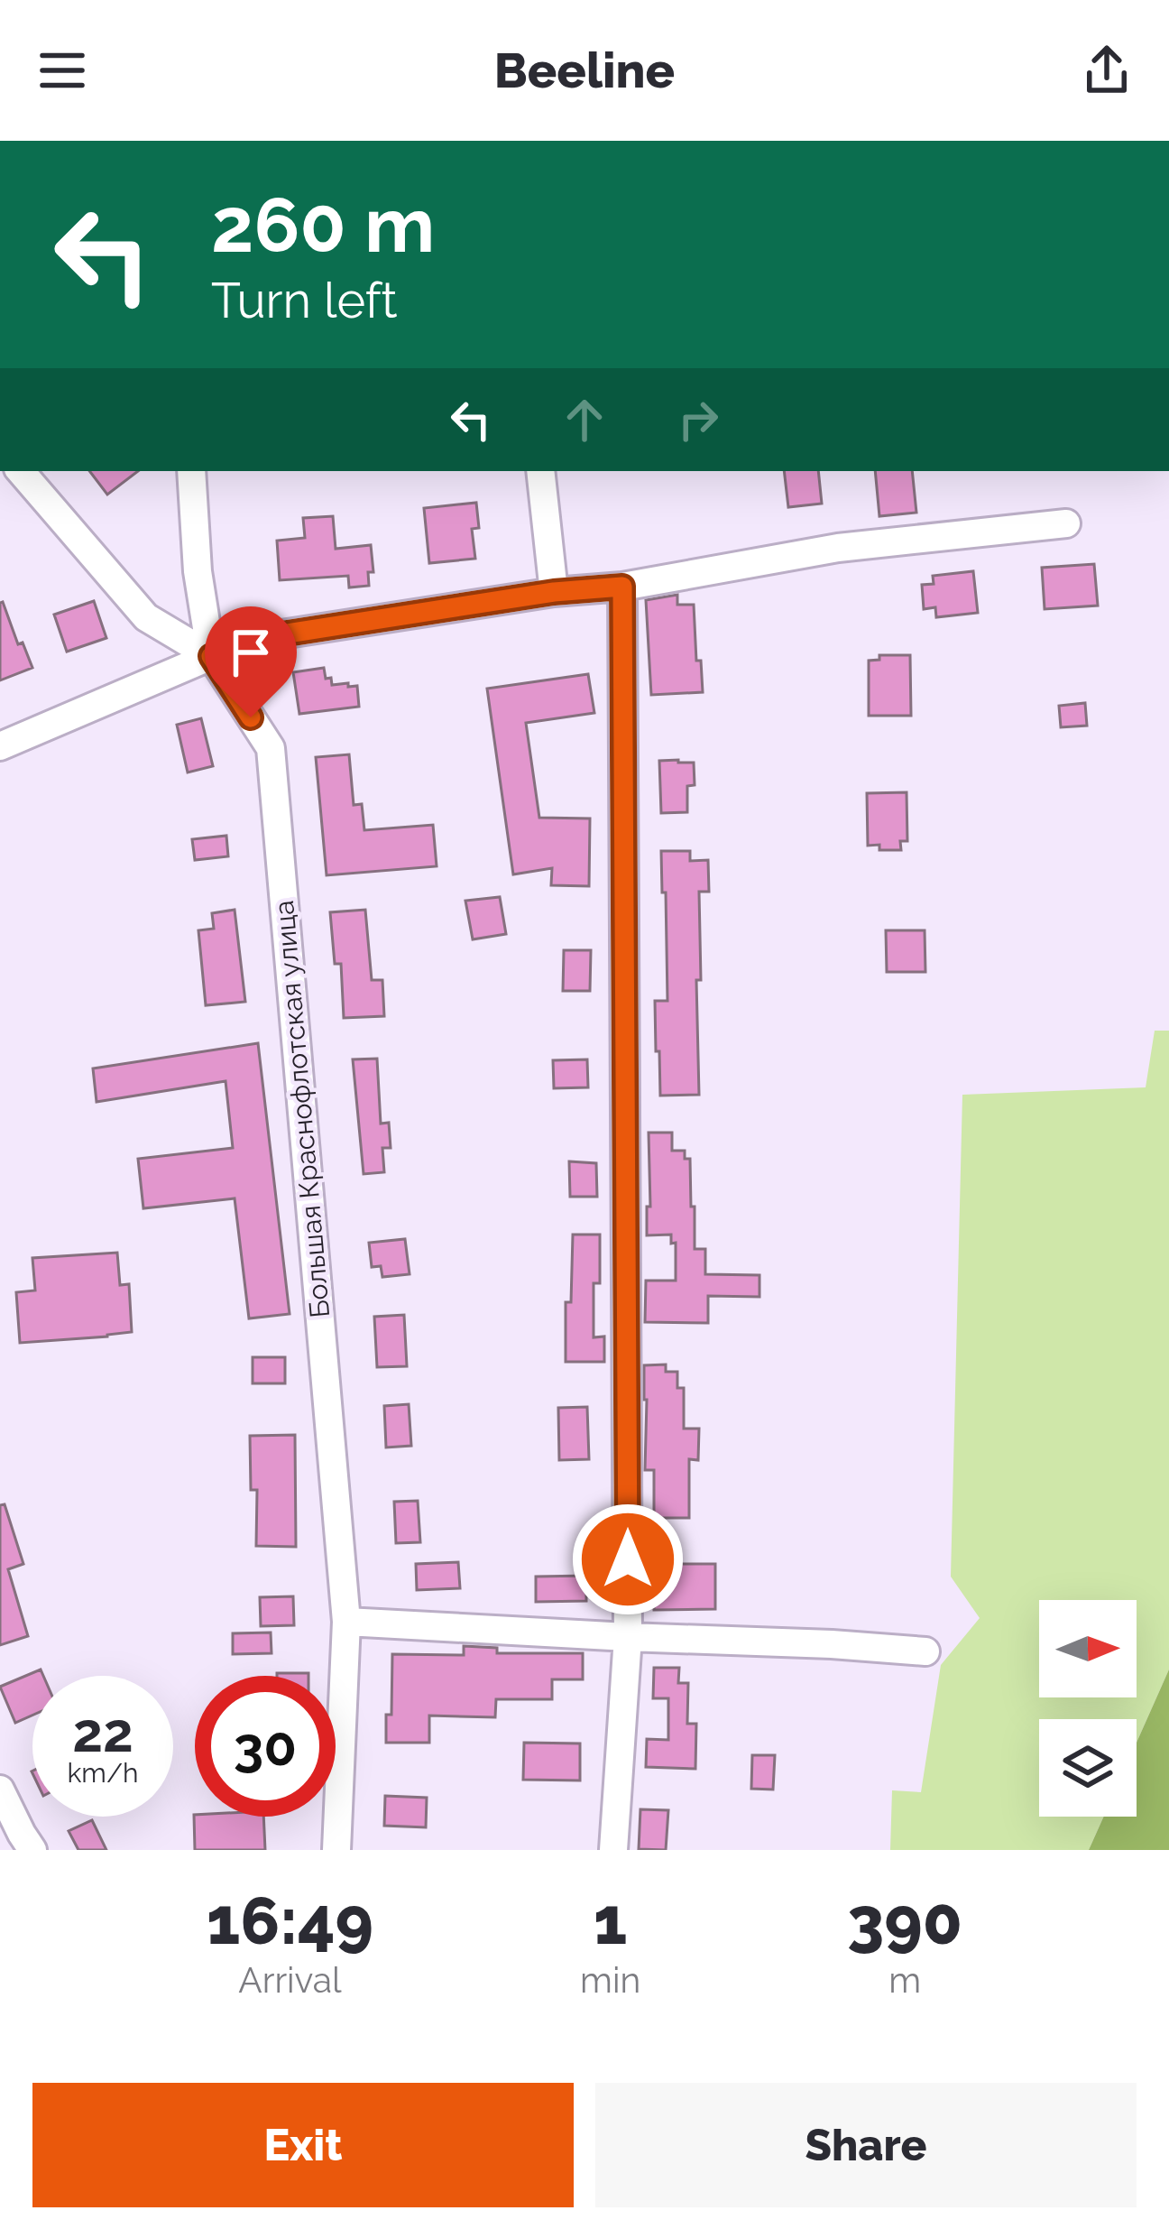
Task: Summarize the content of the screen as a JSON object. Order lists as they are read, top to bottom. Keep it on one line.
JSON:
{"streets":{"street":["Большая Краснофлотская улица"]},"north":"right","page":{"header":"Beeline","turn":["260 m","Turn left"],"speed":"22 km/h","limit":"30","eta":["16:49","Arrival","1","min","390","m"],"buttons":["Exit","Share"]}}
